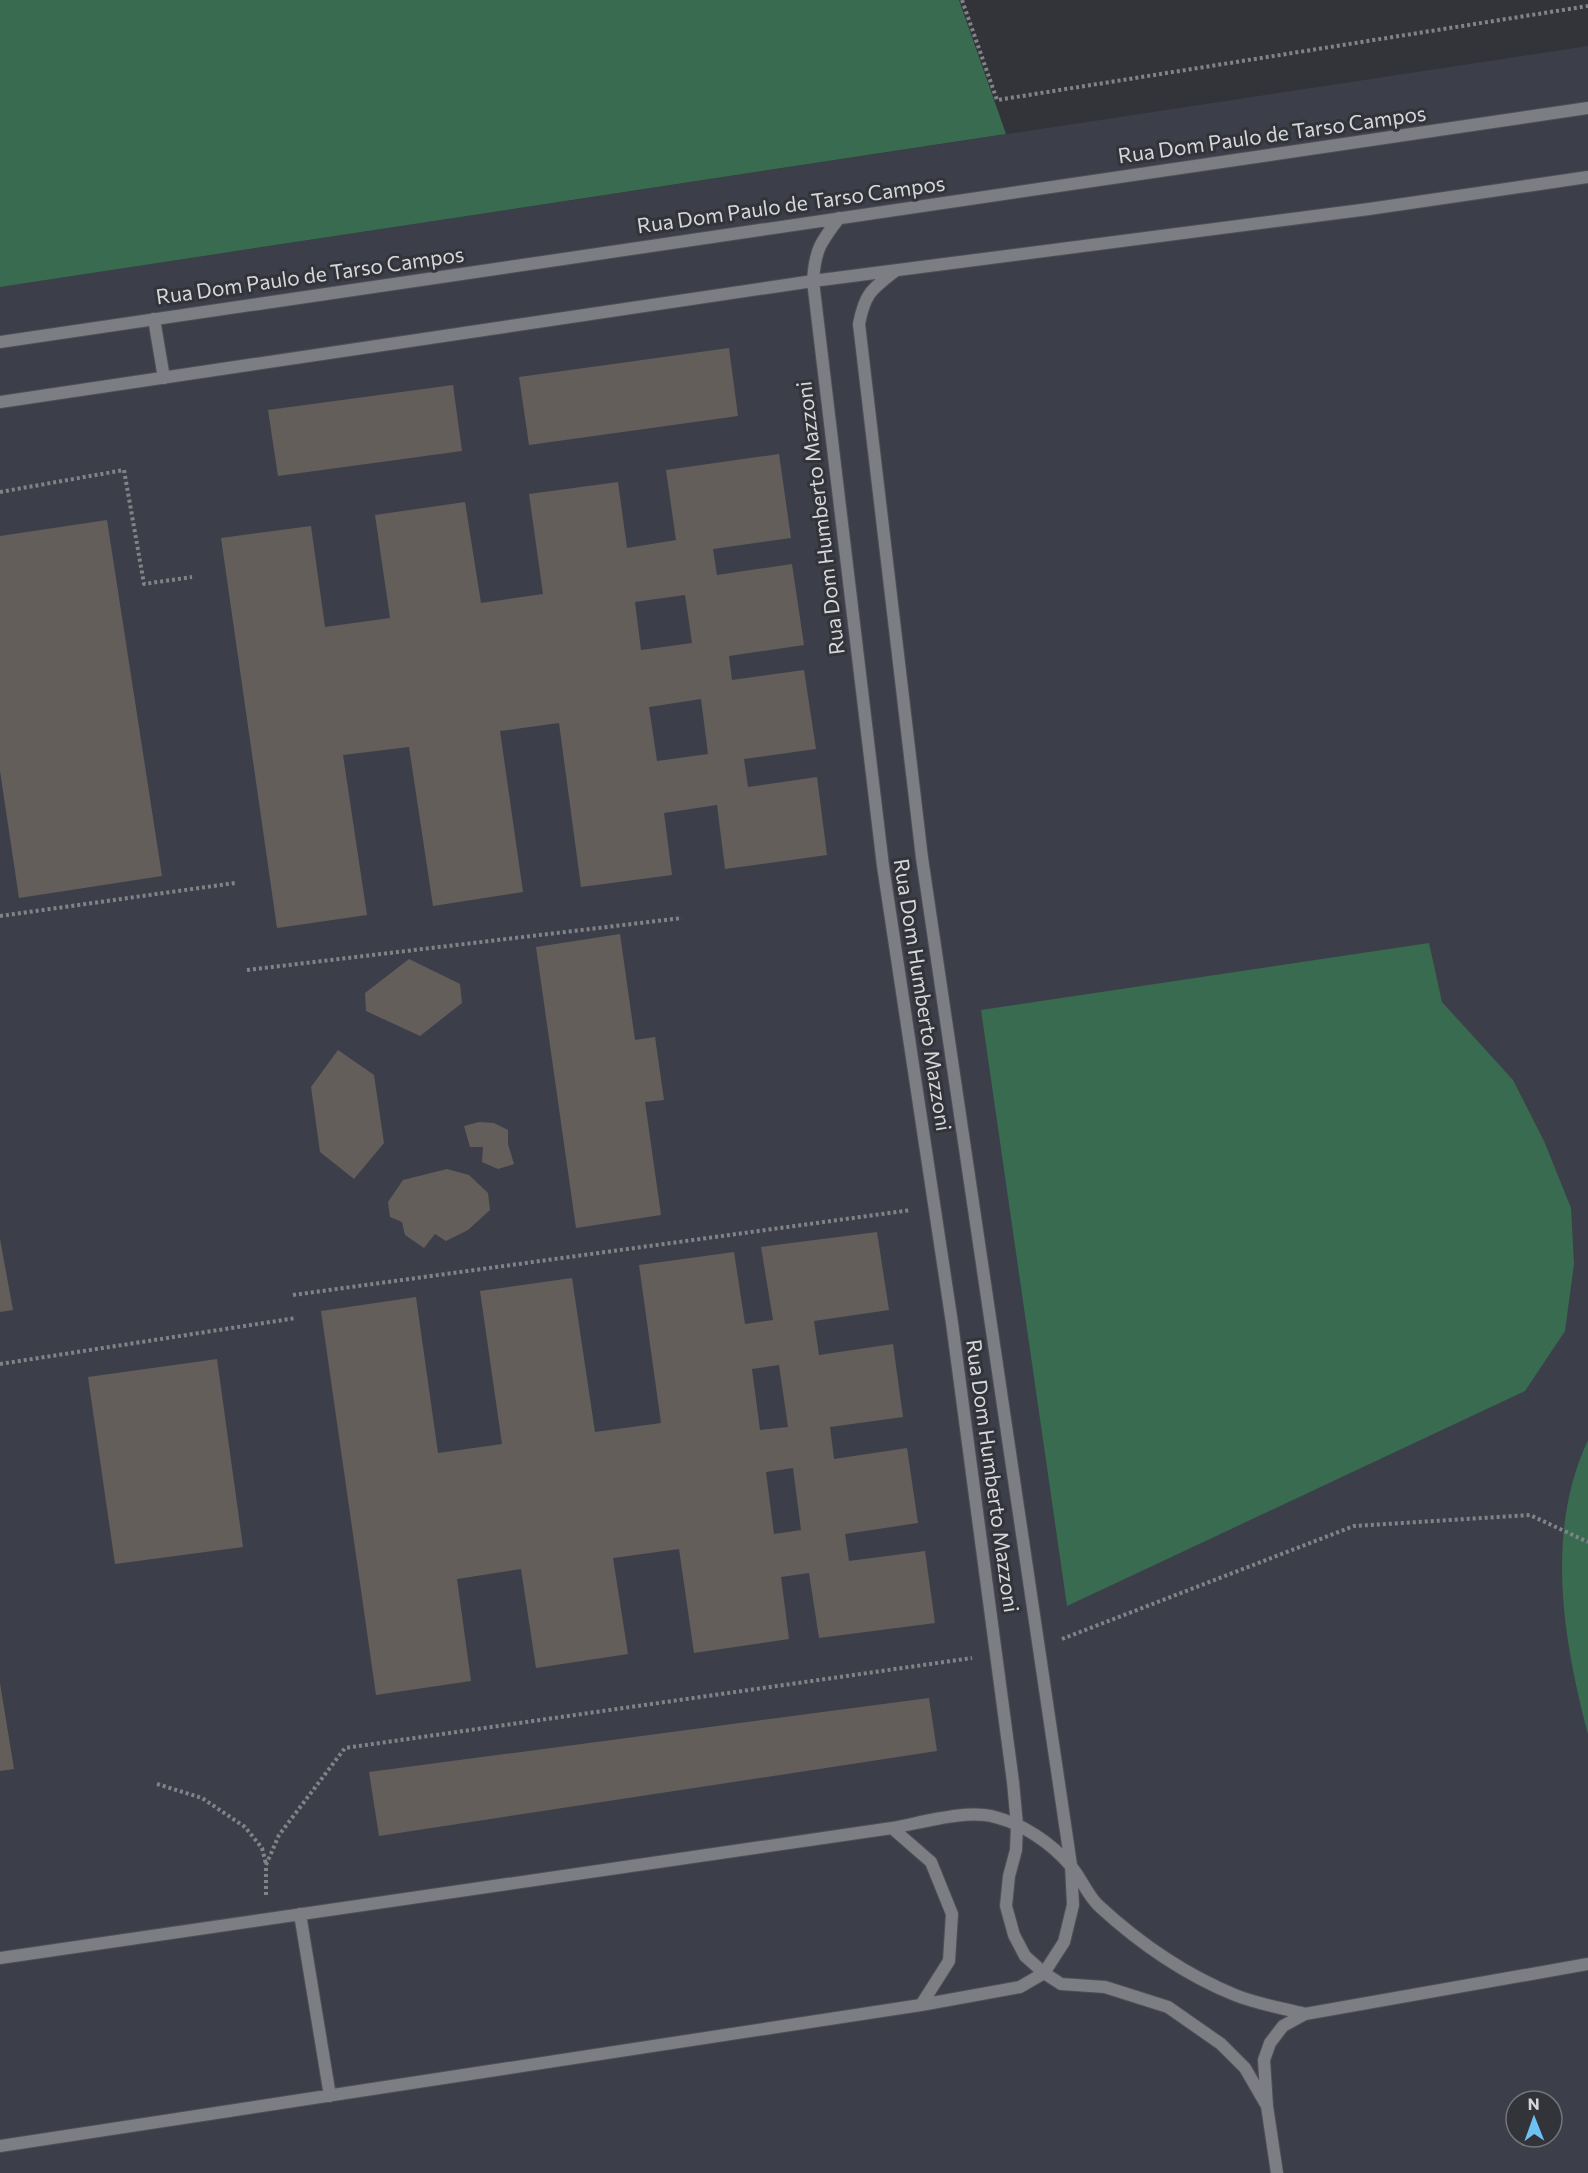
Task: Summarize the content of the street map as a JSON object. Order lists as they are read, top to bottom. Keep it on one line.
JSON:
{"streets":{"street":["Rua Dom Paulo de Tarso Campos","Rua Dom Humberto Mazzoni"]},"crossings":[["Rua Dom Paulo de Tarso Campos","Rua Dom Humberto Mazzoni"]],"north":"top"}
